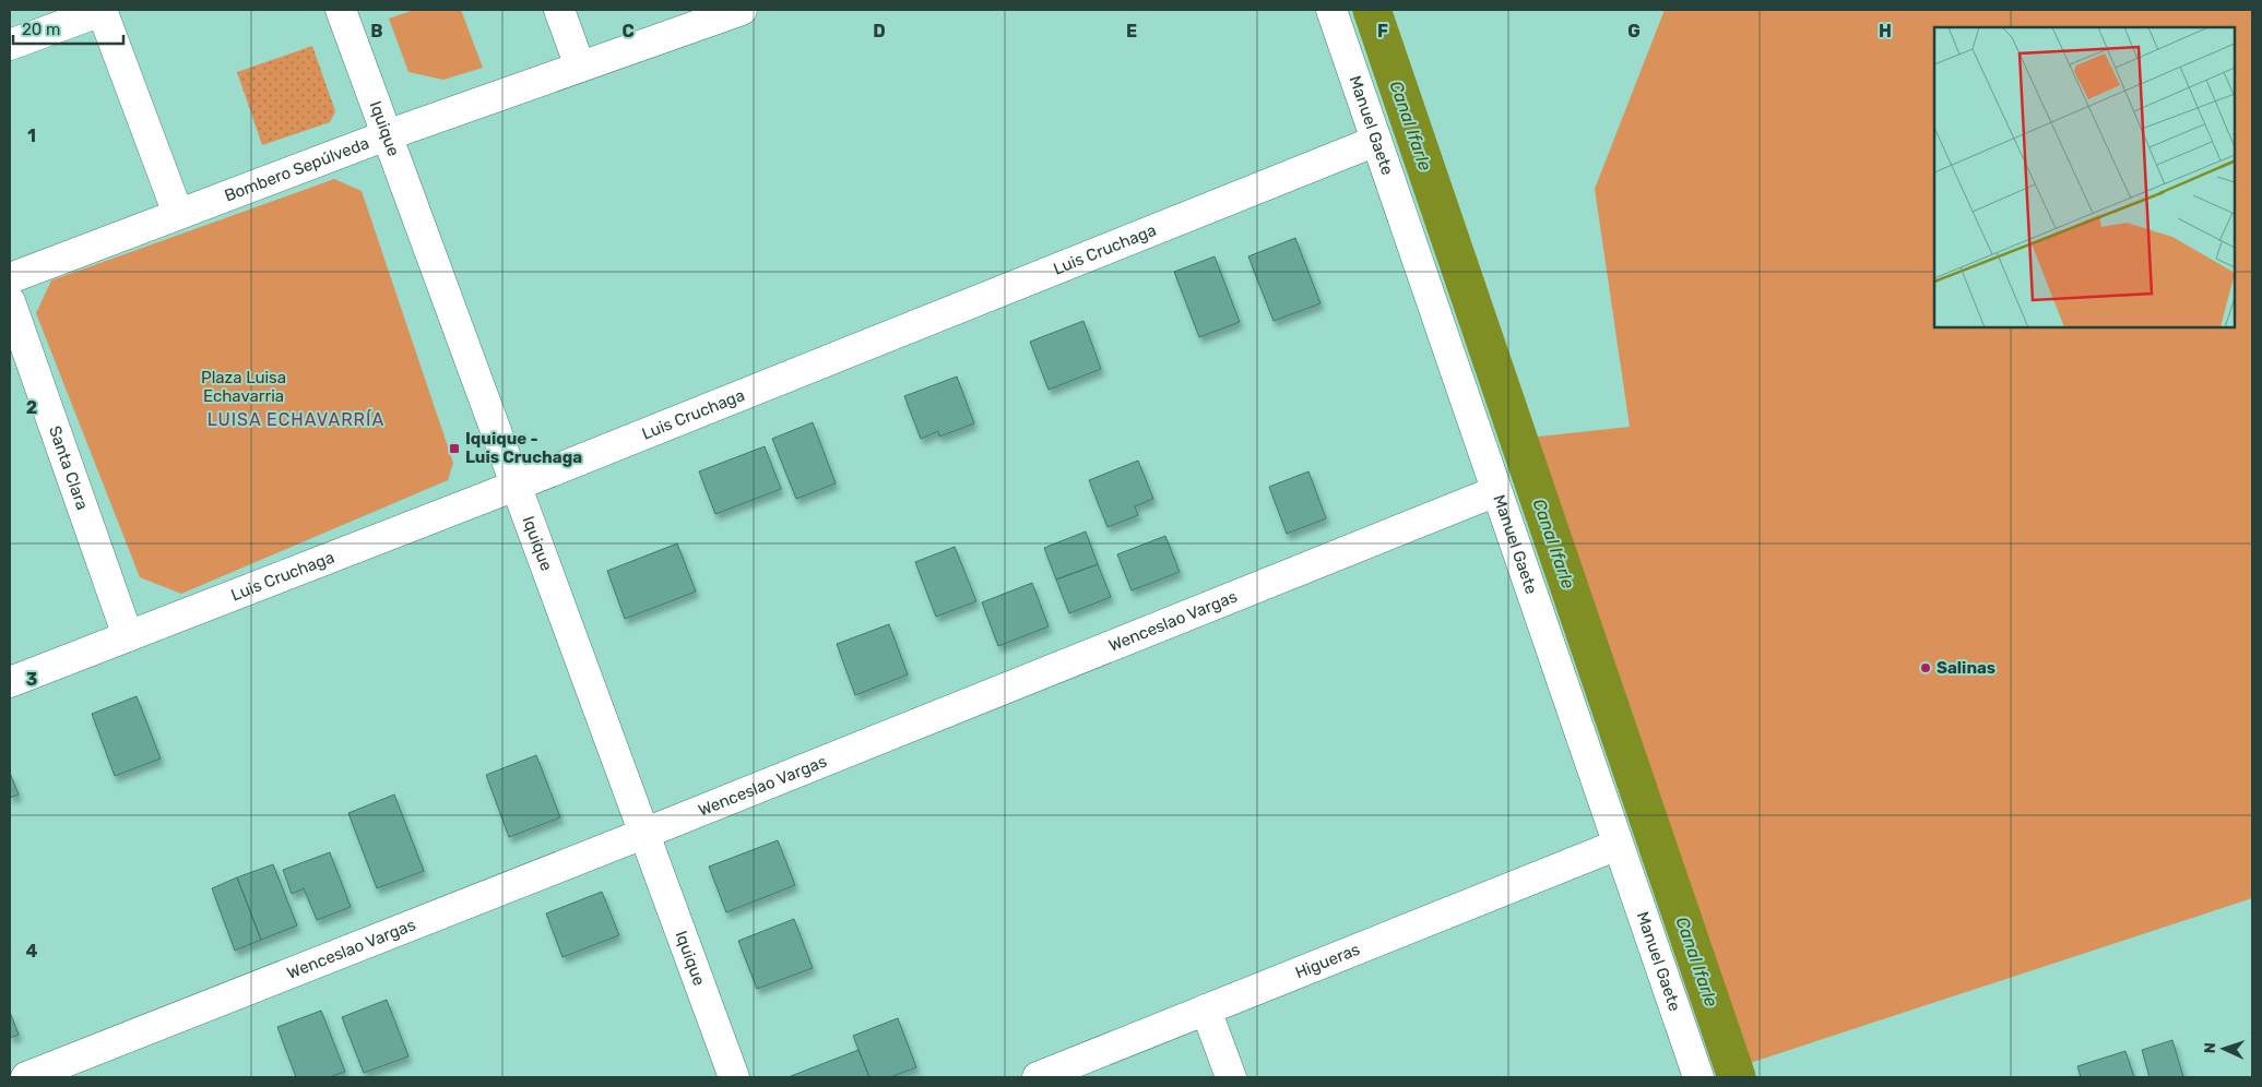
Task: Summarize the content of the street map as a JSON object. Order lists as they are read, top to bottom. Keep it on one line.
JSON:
{"streets":{"street":["Manuel Gaete","Iquique","Bombero Sepúlveda","Luis Cruchaga","Santa Clara","Wenceslao Vargas","Higueras"]},"crossings":[["Manuel Gaete","Luis Cruchaga"],["Manuel Gaete","Wenceslao Vargas"],["Manuel Gaete","Higueras"],["Iquique","Bombero Sepúlveda"],["Iquique","Luis Cruchaga"],["Iquique","Wenceslao Vargas"],["Luis Cruchaga","Santa Clara"]],"districts":["LUISA ECHAVARRÍA"],"water":["Canal Ifarle"],"parks":["Plaza Luisa Echavarria"],"places":{"transit":["Iquique - Luis Cruchaga"],"other":["Salinas"]},"scale_bar":"20 m","north":"left","grid":{"columns":["B","C","D","E","F","G","H"],"rows":["1","2","3","4"]}}
